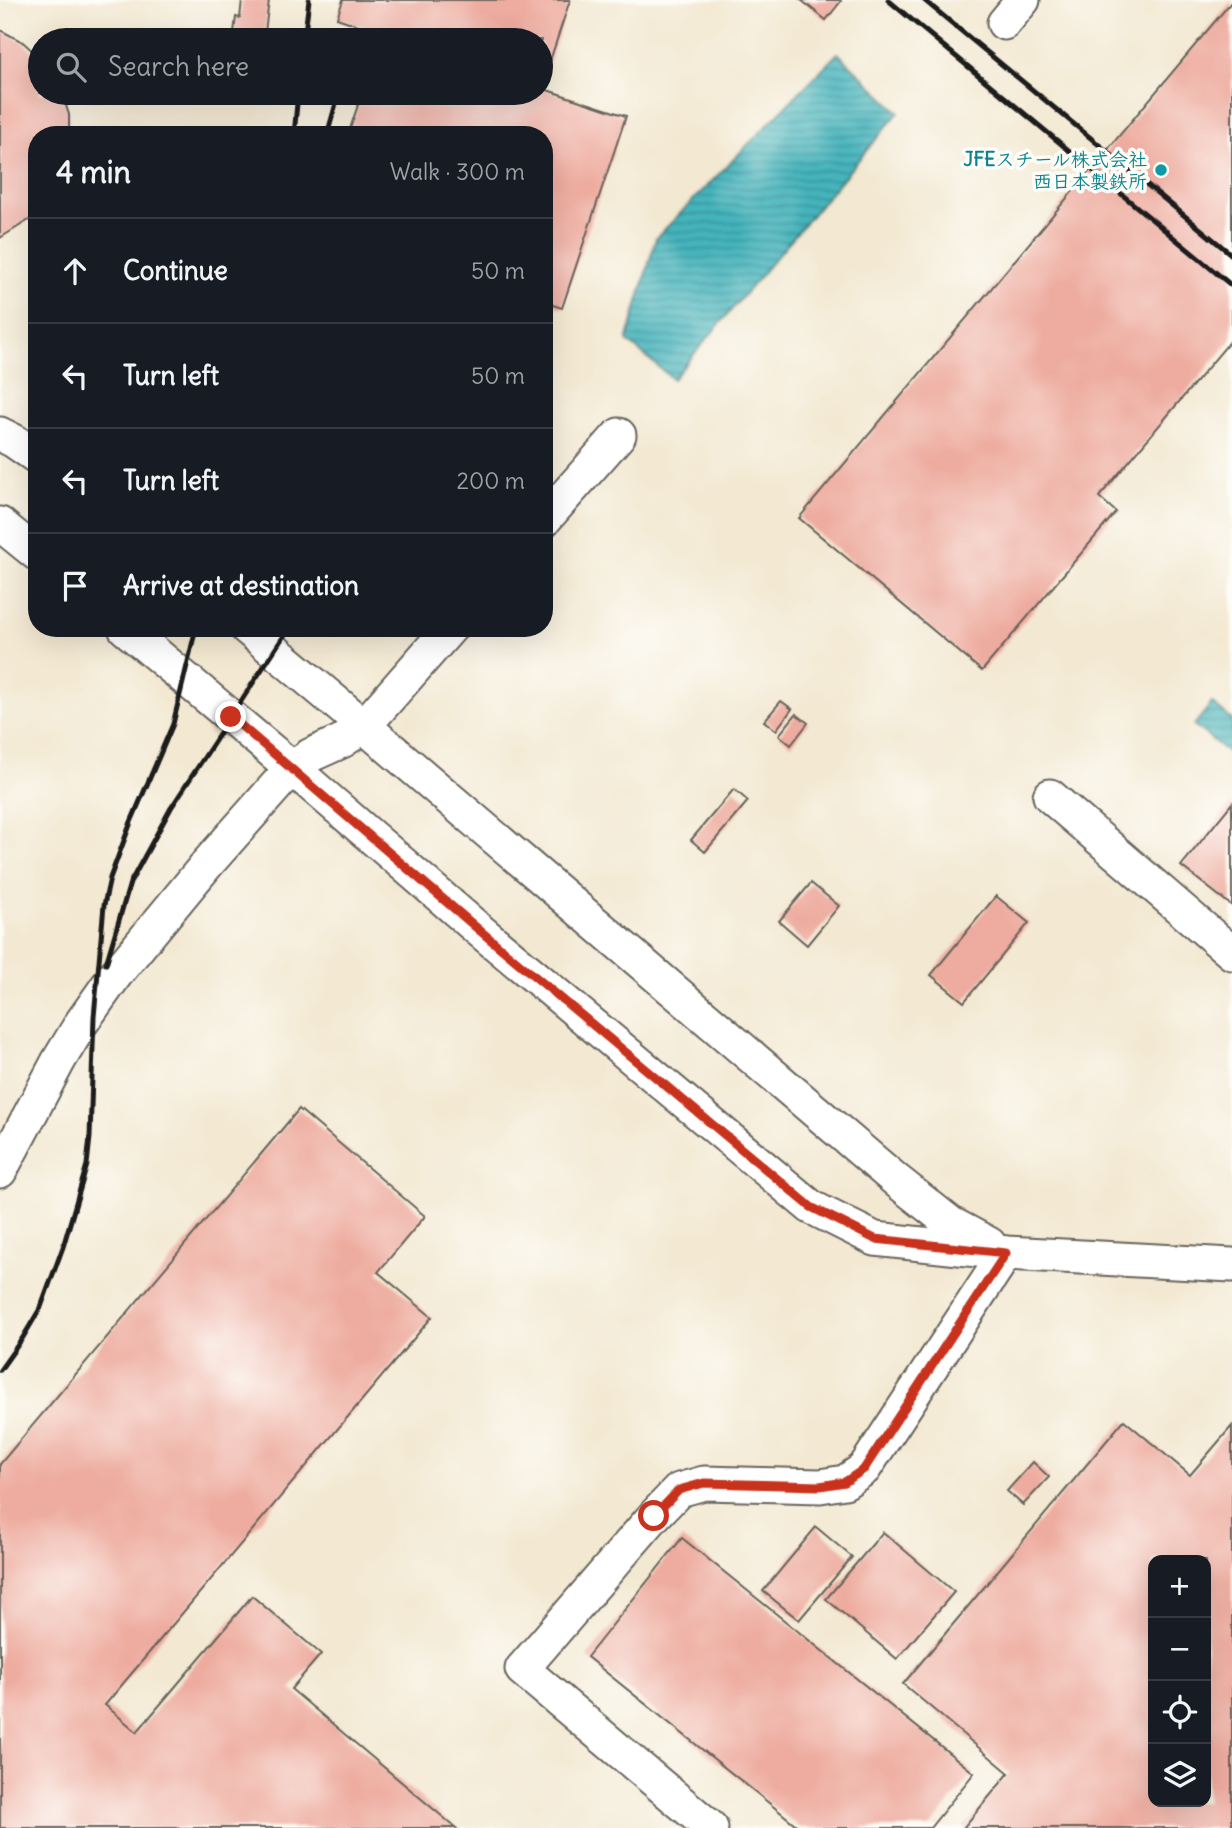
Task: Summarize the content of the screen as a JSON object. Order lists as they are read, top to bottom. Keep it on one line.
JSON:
{"places":["JFEスチール株式会社 西日本製鉄所"],"page":{"search":"Search here","heading":["4 min","Walk · 300 m"],"list":[["Continue","50 m"],["Turn left","50 m"],["Turn left","200 m"],"Arrive at destination"],"map_buttons":["+","−"]}}
